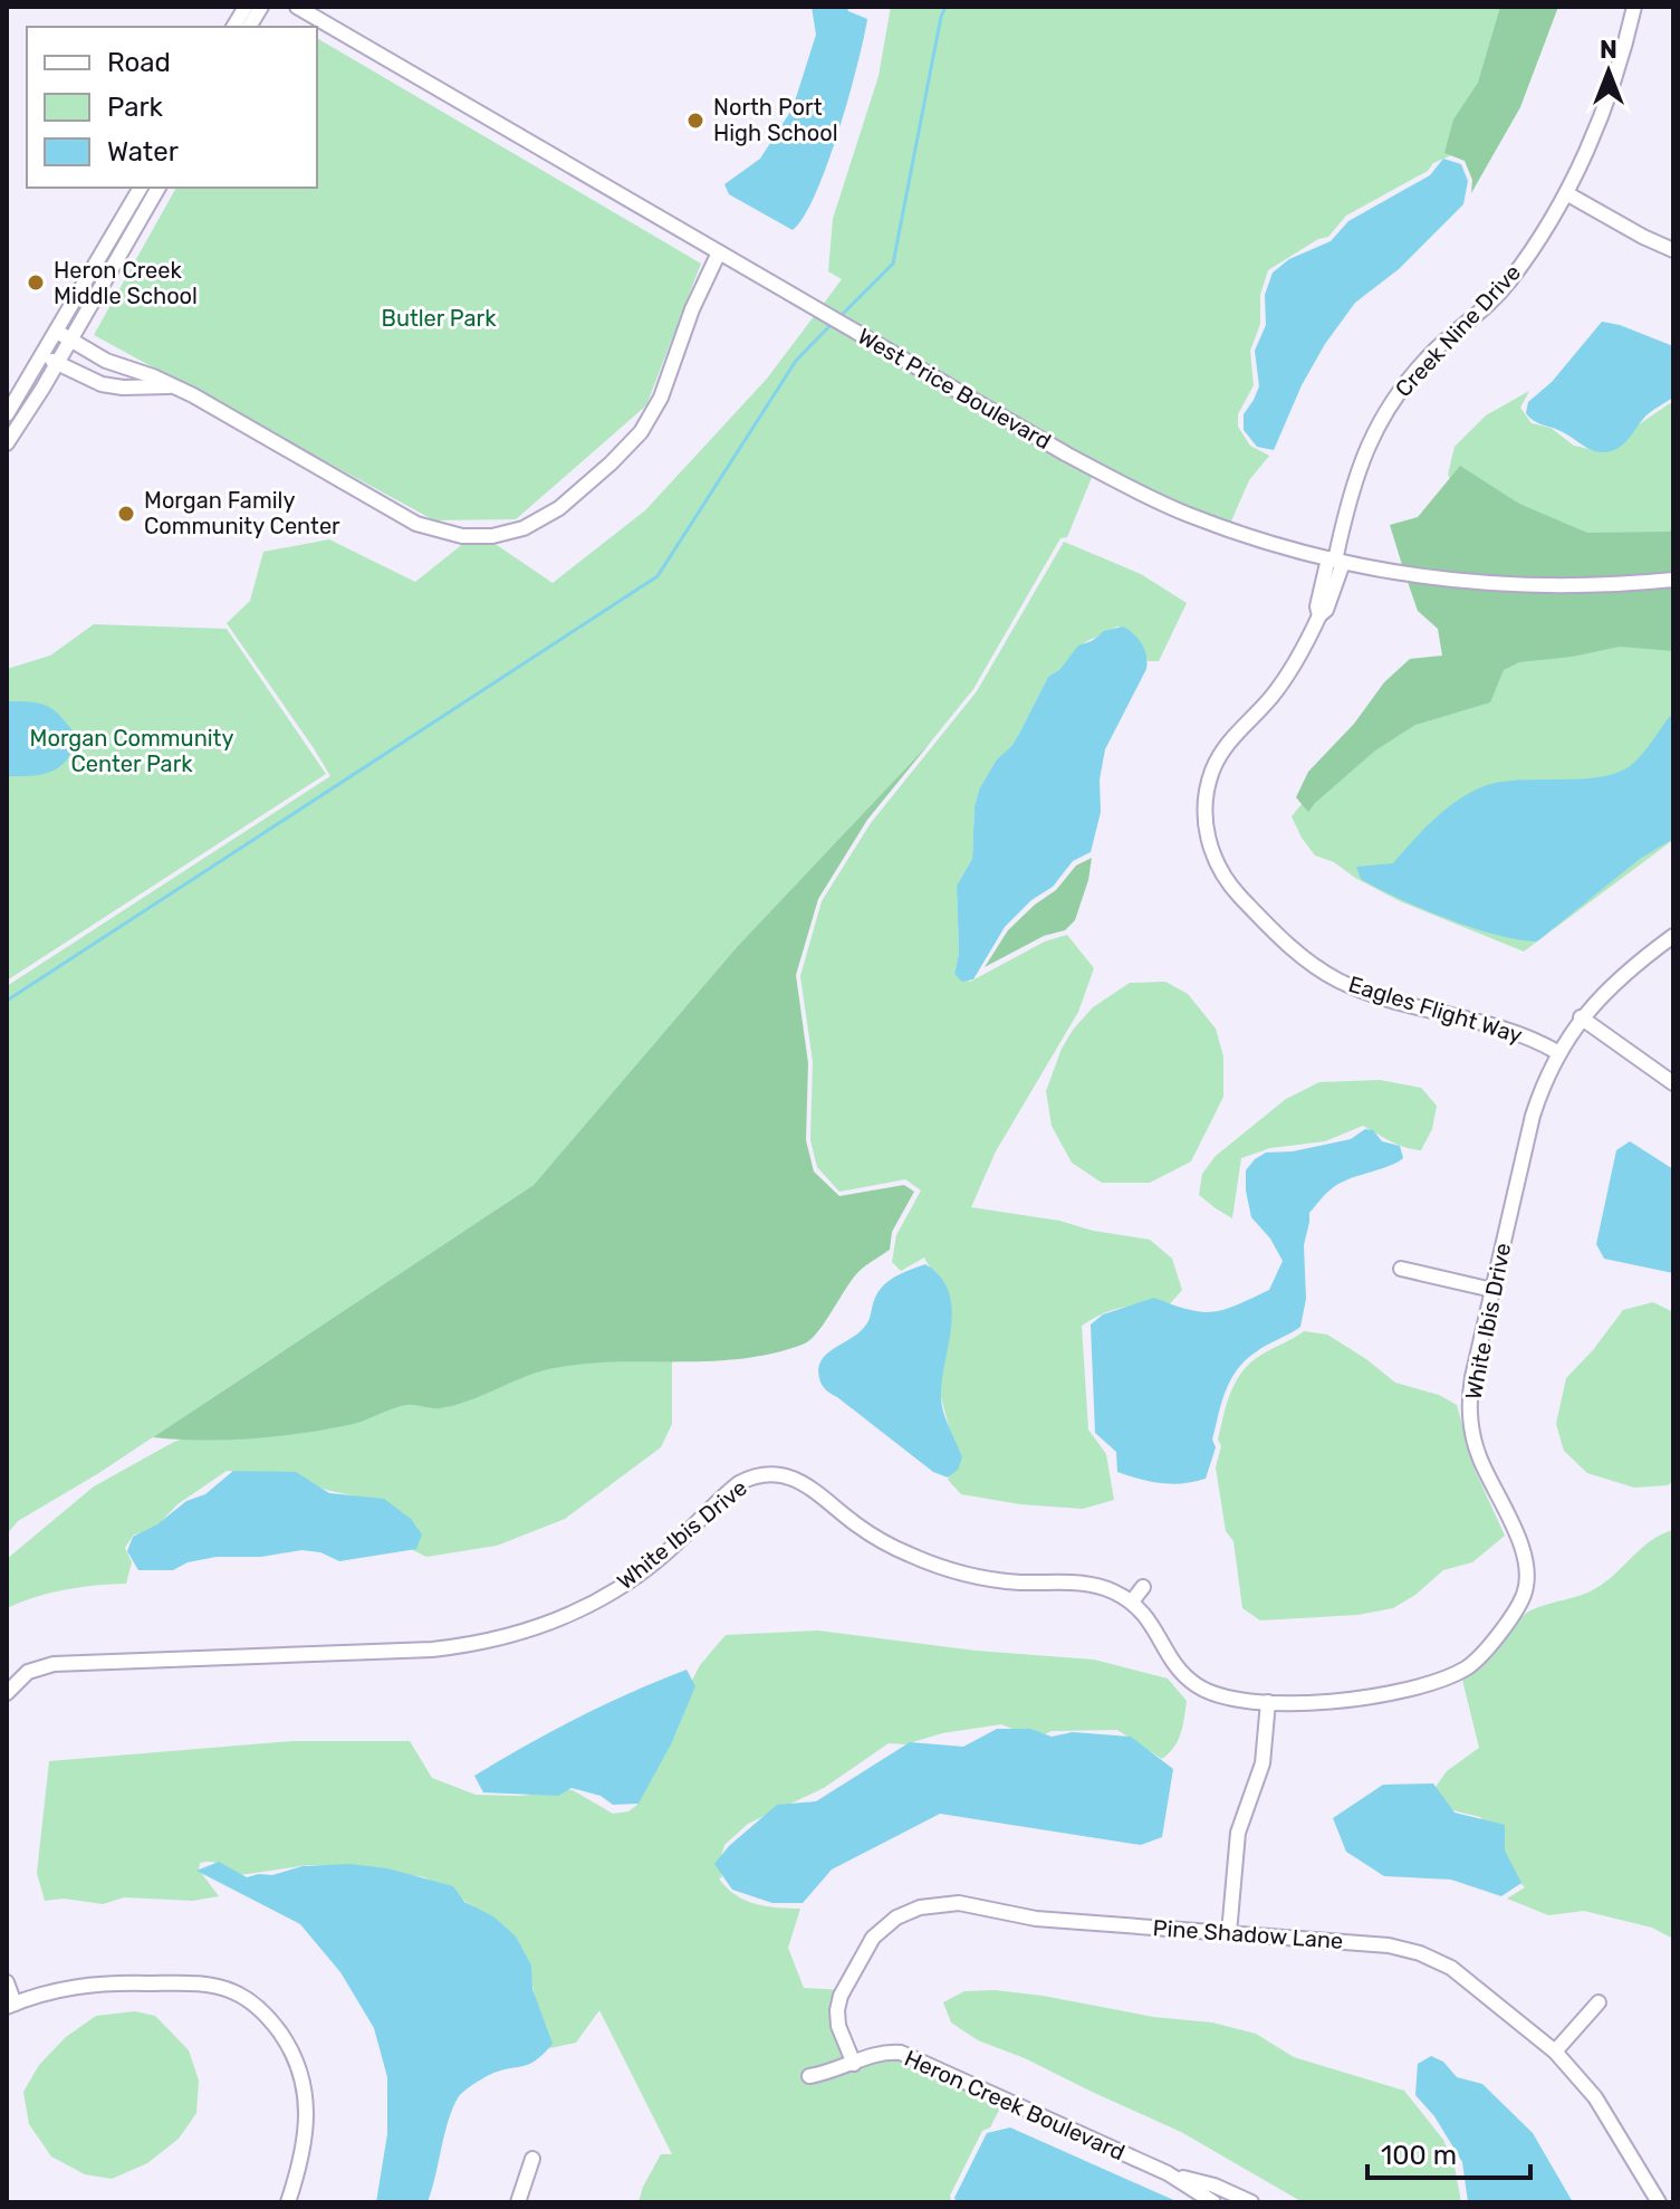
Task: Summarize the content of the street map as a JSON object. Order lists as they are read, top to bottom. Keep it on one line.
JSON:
{"streets":{"street":["Creek Nine Drive","West Price Boulevard","Eagles Flight Way","White Ibis Drive","Pine Shadow Lane","Heron Creek Boulevard"]},"crossings":[["Creek Nine Drive","West Price Boulevard"],["Creek Nine Drive","Eagles Flight Way"],["West Price Boulevard","Eagles Flight Way"],["Eagles Flight Way","White Ibis Drive"],["Pine Shadow Lane","Heron Creek Boulevard"]],"parks":["Butler Park","Morgan Community Center Park"],"places":["North Port High School","Heron Creek Middle School","Morgan Family Community Center"],"legend":["Road","Park","Water"],"scale_bar":"100 m","north":"top"}
